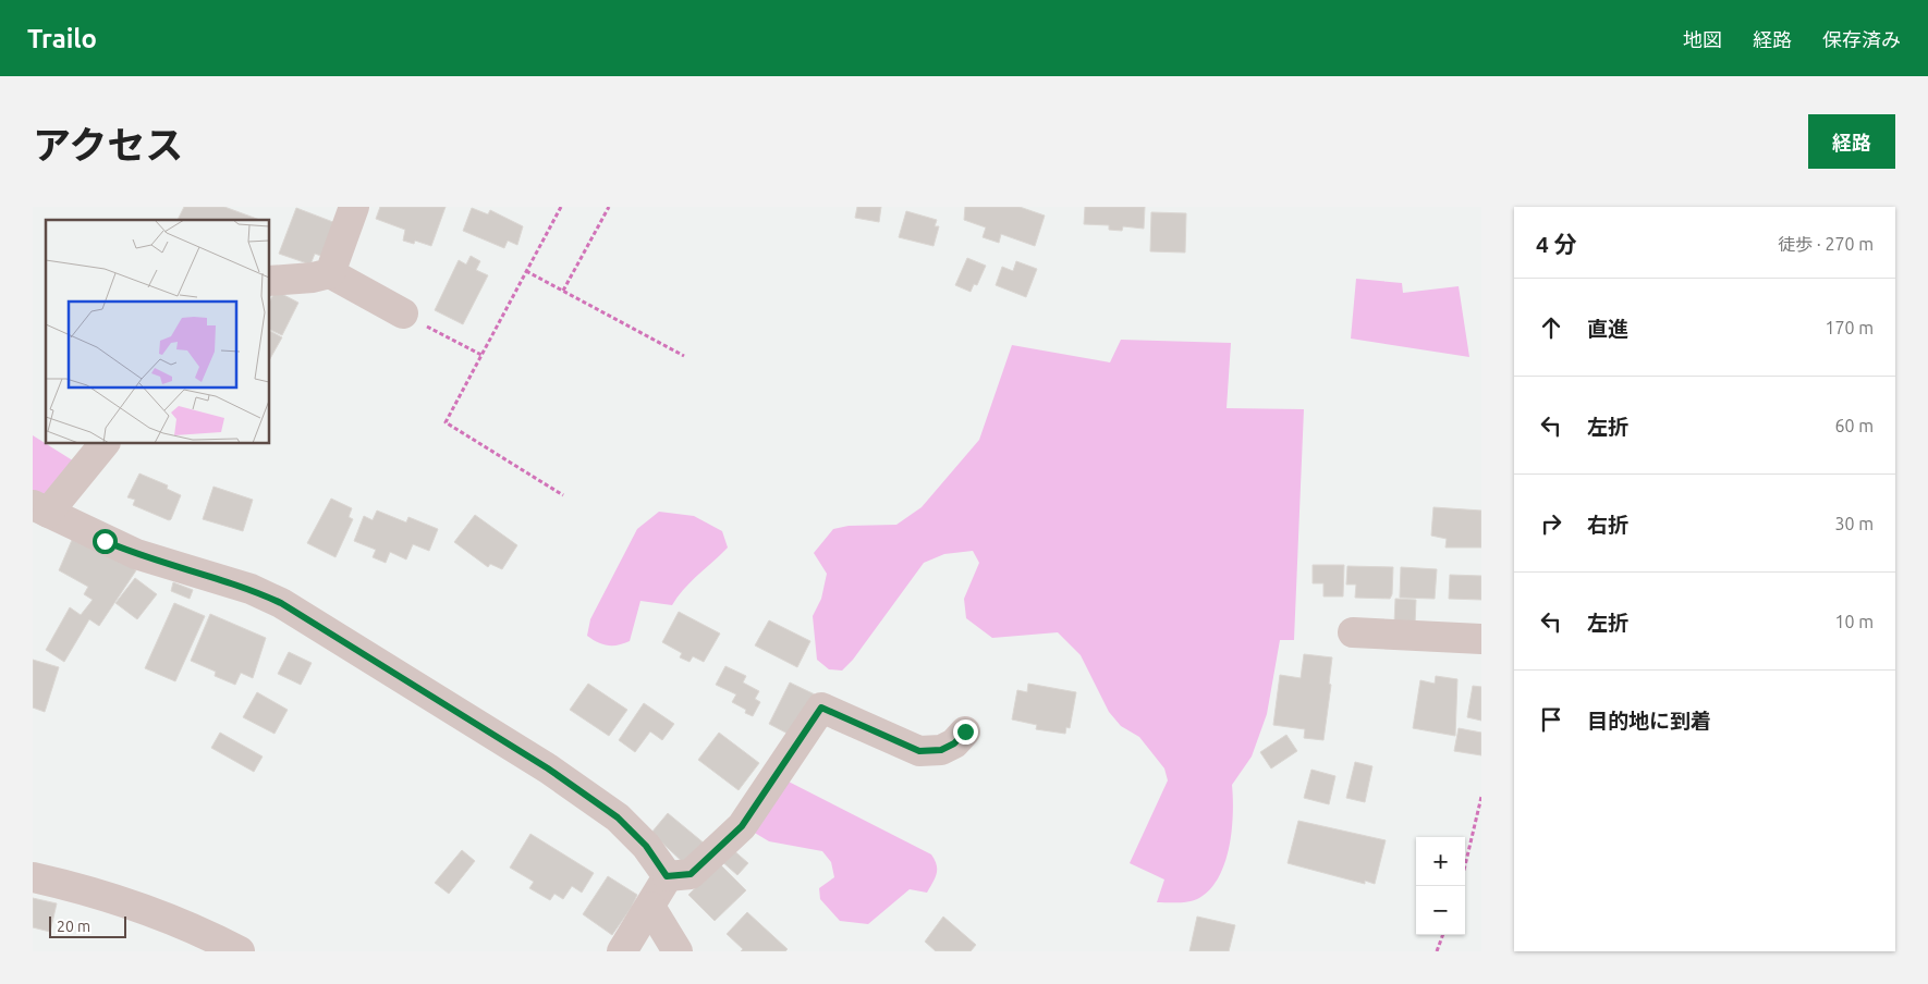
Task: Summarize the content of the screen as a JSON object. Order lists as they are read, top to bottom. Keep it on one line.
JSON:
{"scale_bar":"20 m","page":{"header":"Trailo","nav":["地図","経路","保存済み"],"title":"アクセス","buttons":"経路","heading":["4 分","徒歩 · 270 m"],"list":[["直進","170 m"],["左折","60 m"],["右折","30 m"],["左折","10 m"],"目的地に到着"],"map_buttons":["+","−"],"scale":"20 m"}}
